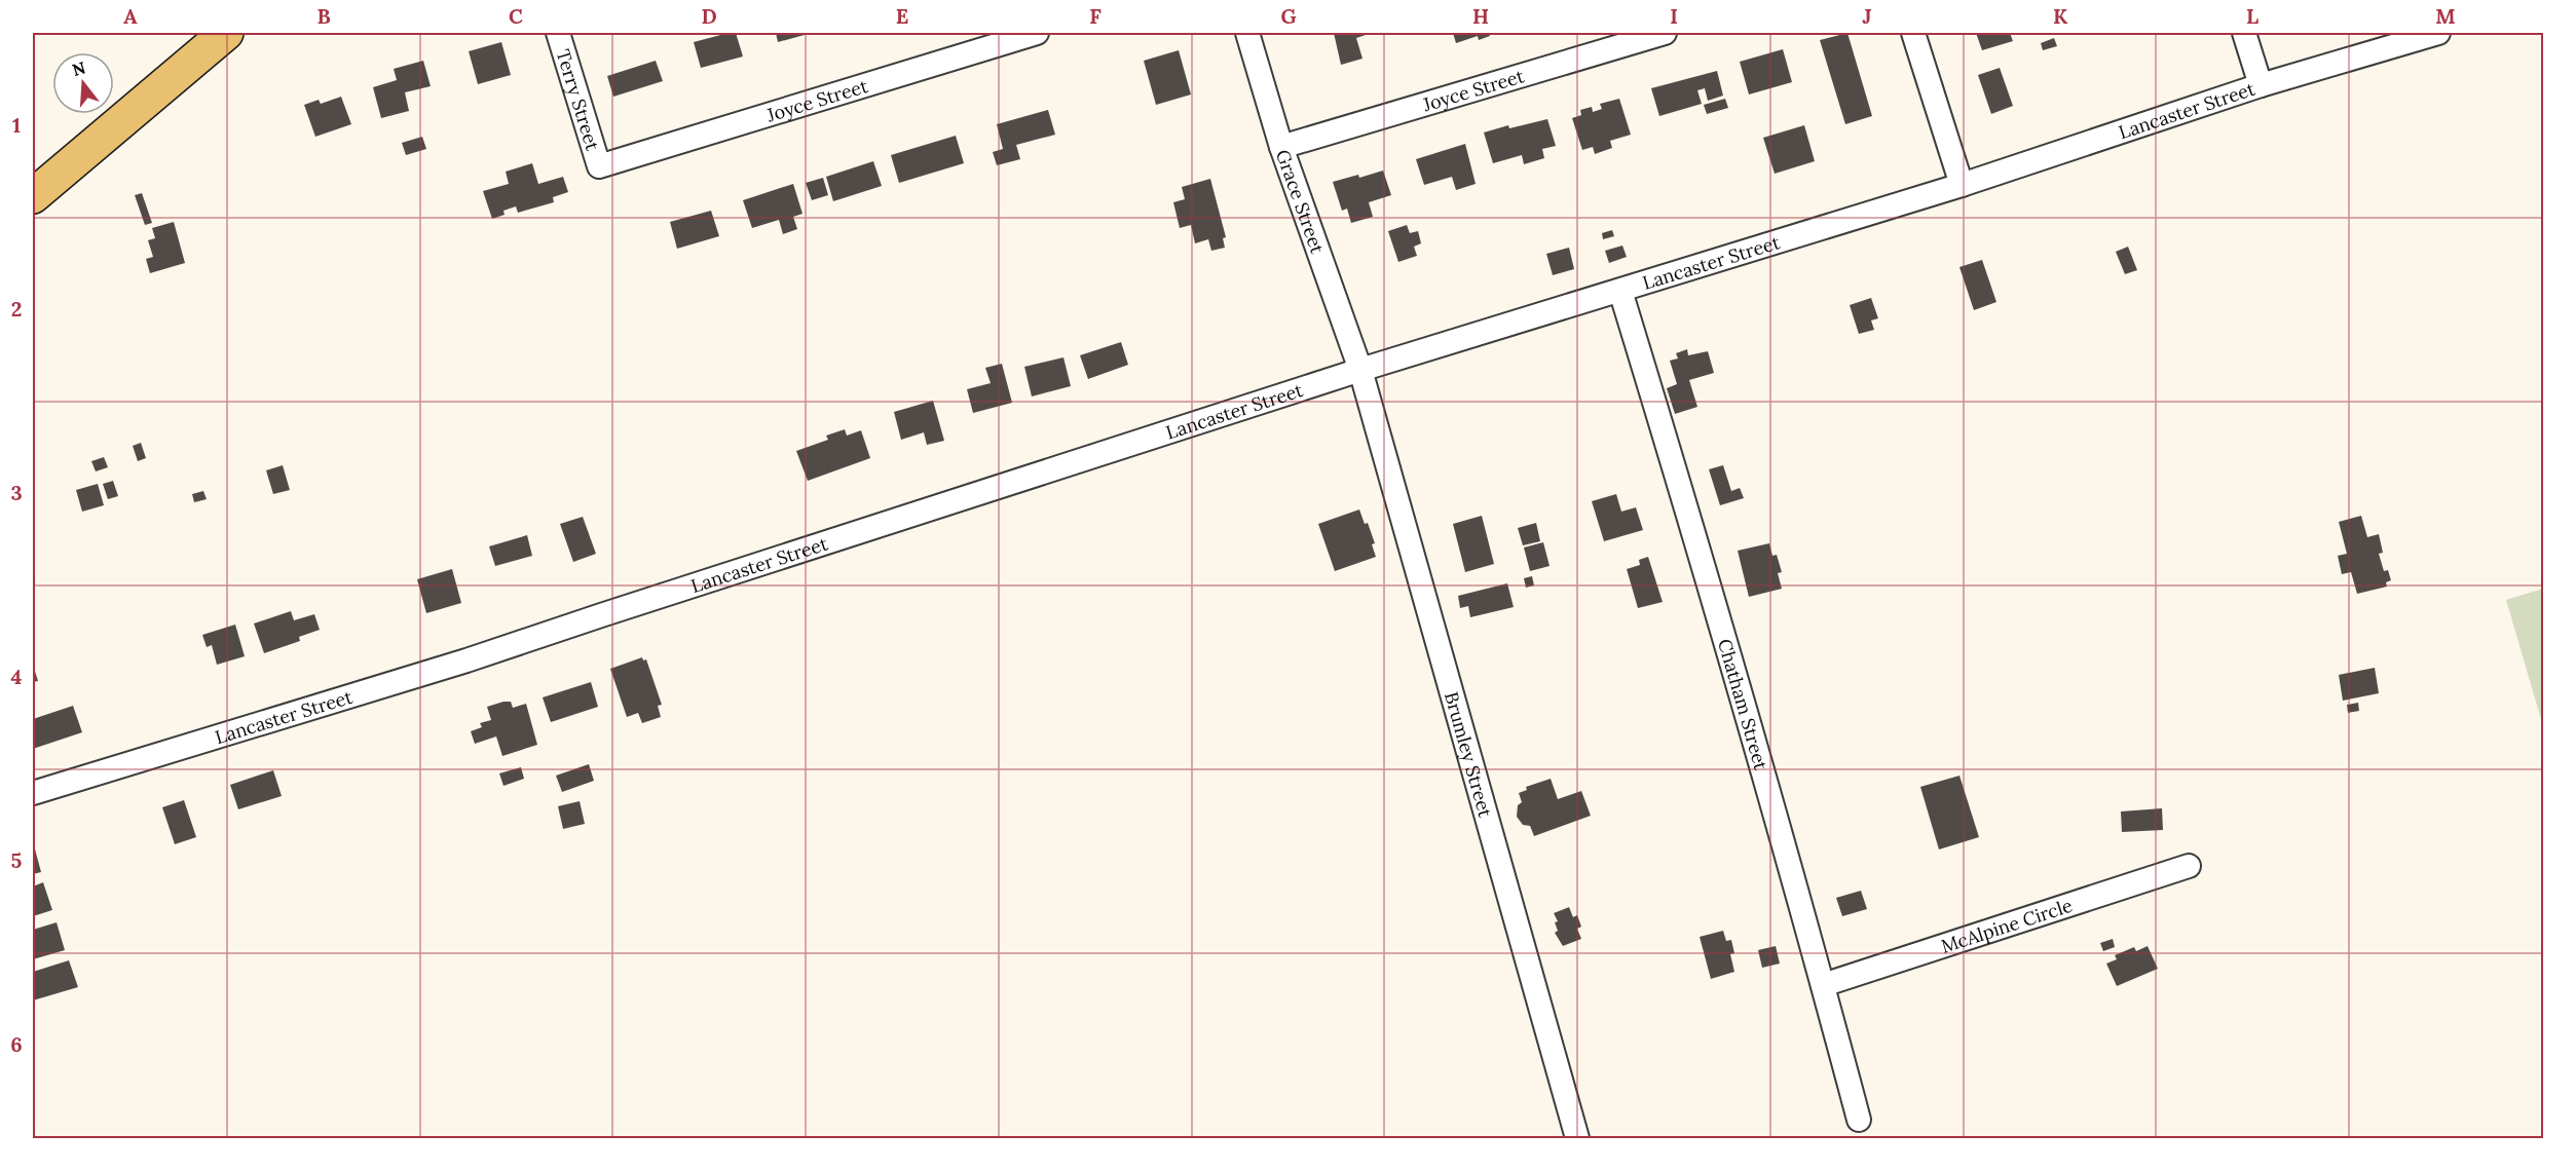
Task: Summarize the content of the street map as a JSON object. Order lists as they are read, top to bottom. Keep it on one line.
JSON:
{"streets":{"street":["Joyce Street","Terry Street","Lancaster Street","Grace Street","Chatham Street","Brumley Street","McAlpine Circle"]},"crossings":[["Joyce Street","Terry Street"],["Joyce Street","Grace Street"],["Lancaster Street","Grace Street"],["Lancaster Street","Chatham Street"],["Lancaster Street","Brumley Street"],["Grace Street","Brumley Street"],["Chatham Street","McAlpine Circle"]],"north":"top","grid":{"columns":["A","B","C","D","E","F","G","H","I","J","K","L","M"],"rows":["1","2","3","4","5","6"]}}
